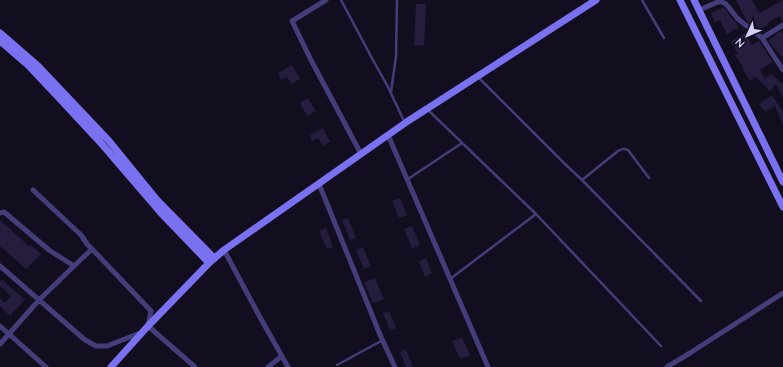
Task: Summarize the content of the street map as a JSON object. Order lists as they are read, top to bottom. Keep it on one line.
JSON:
{"north":"bottom left"}
